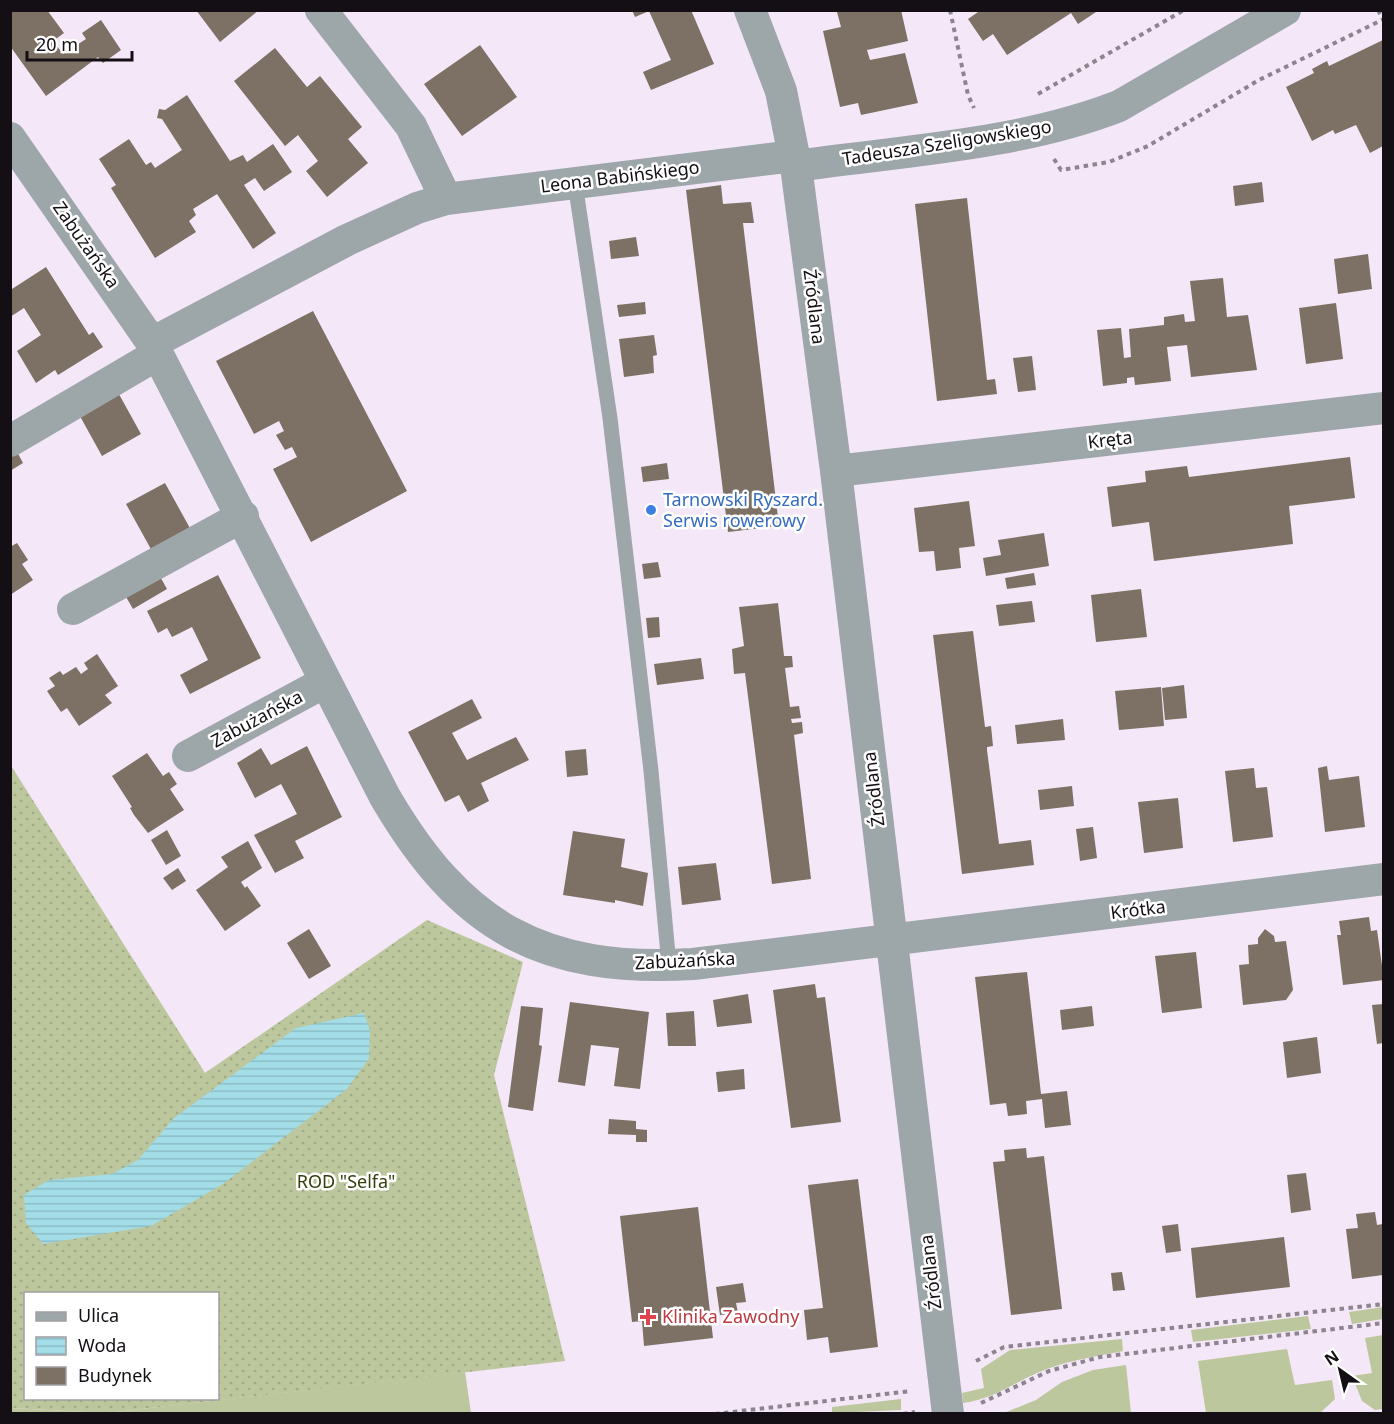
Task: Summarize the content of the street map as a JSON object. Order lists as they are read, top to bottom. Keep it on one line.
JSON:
{"streets":{"street":["Tadeusza Szeligowskiego","Leona Babińskiego","Zabużańska","Źródlana","Kręta","Krótka"]},"crossings":[["Tadeusza Szeligowskiego","Leona Babińskiego"],["Tadeusza Szeligowskiego","Źródlana"],["Leona Babińskiego","Zabużańska"],["Leona Babińskiego","Źródlana"],["Zabużańska","Źródlana"],["Zabużańska","Krótka"],["Źródlana","Kręta"],["Źródlana","Krótka"]],"parks":["ROD \"Selfa\""],"places":{"other":["Tarnowski Ryszard. Serwis rowerowy"],"health":["Klinika Zawodny"]},"legend":["Ulica","Woda","Budynek"],"scale_bar":"20 m","north":"top left"}
